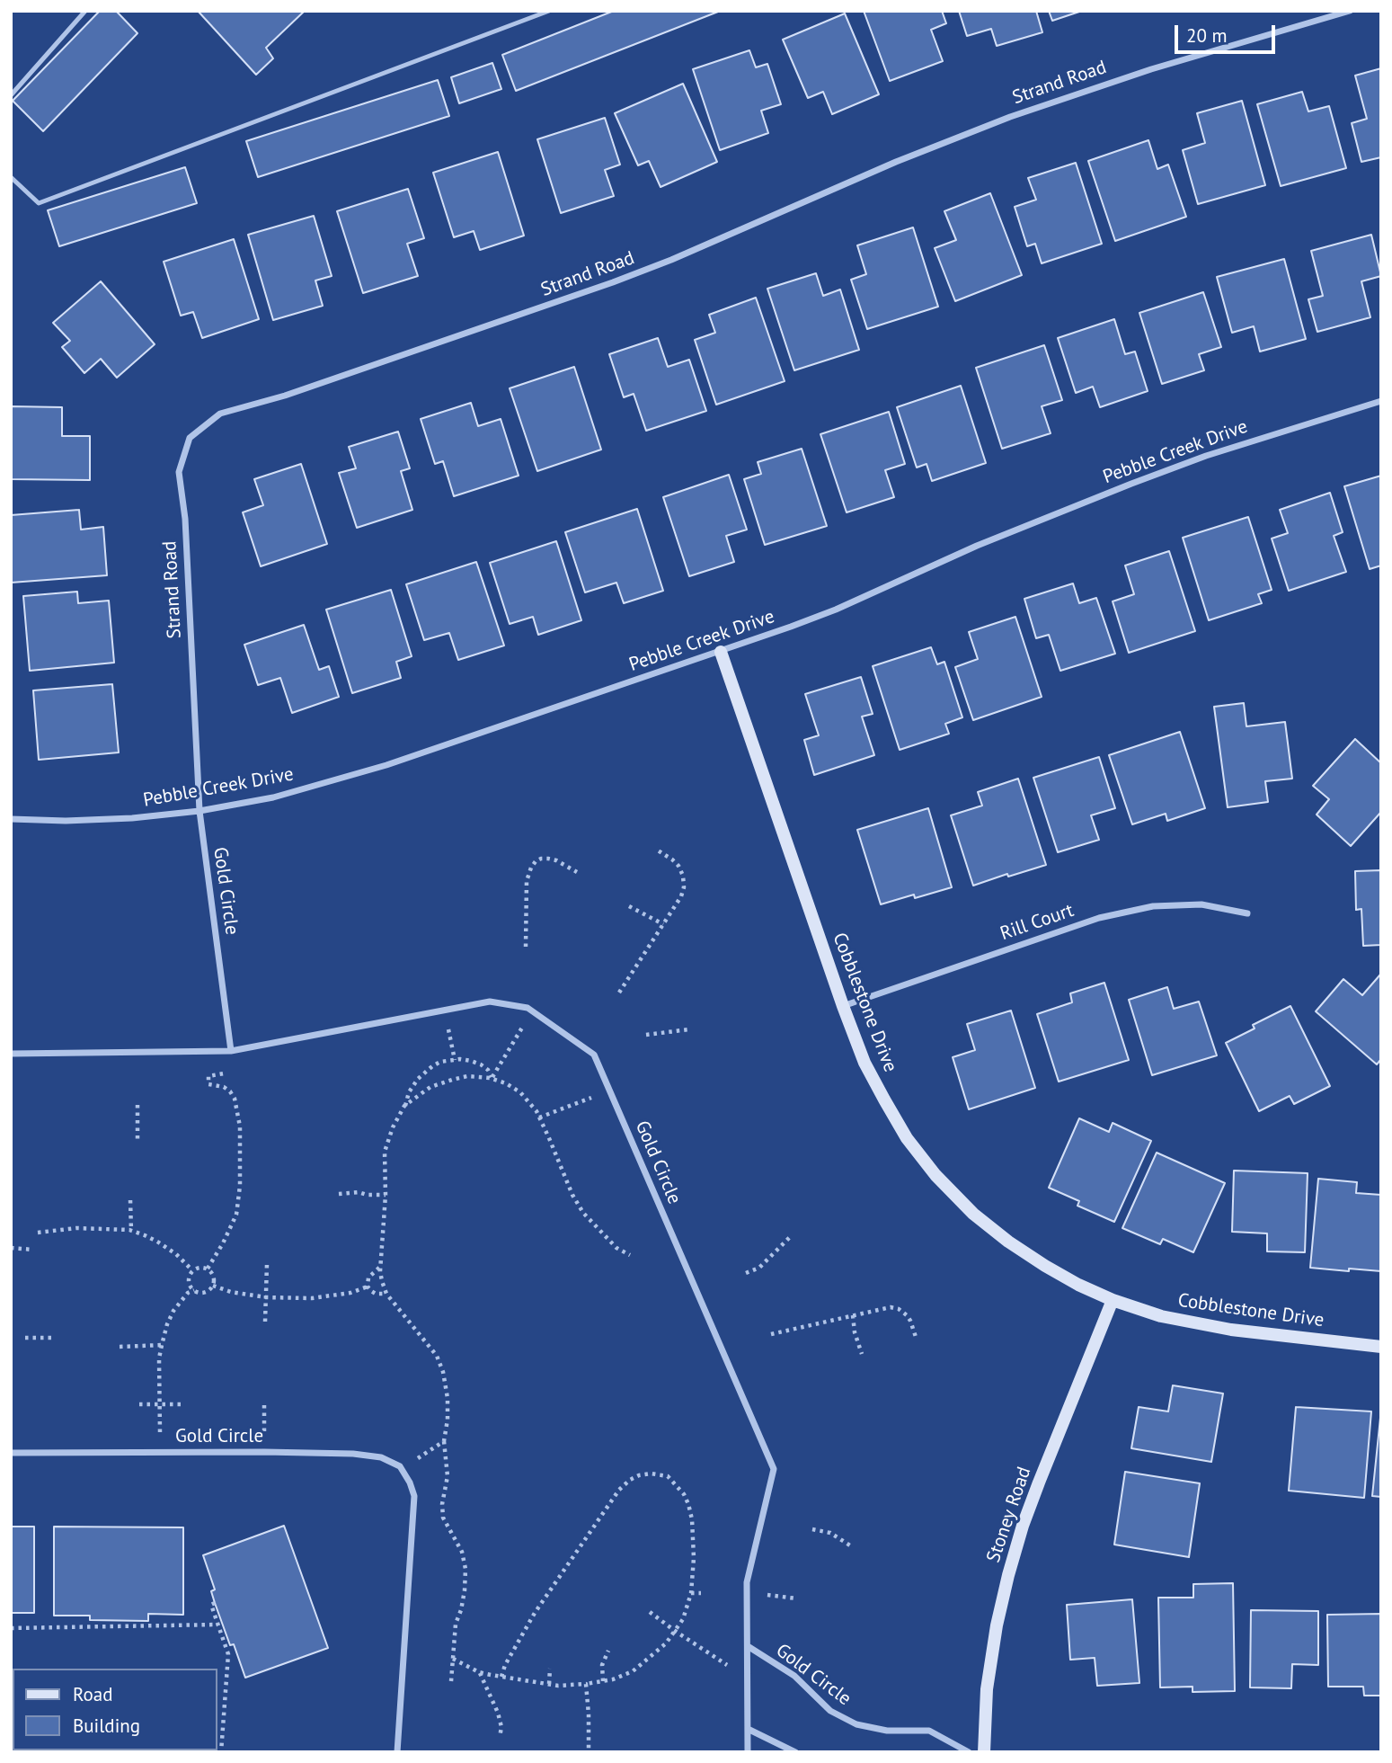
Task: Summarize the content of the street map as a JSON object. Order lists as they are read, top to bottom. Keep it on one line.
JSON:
{"streets":{"street":["Strand Road","Pebble Creek Drive","Gold Circle","Rill Court","Cobblestone Drive","Stoney Road"]},"crossings":[["Strand Road","Pebble Creek Drive"],["Strand Road","Gold Circle"],["Pebble Creek Drive","Gold Circle"],["Pebble Creek Drive","Cobblestone Drive"],["Rill Court","Cobblestone Drive"],["Cobblestone Drive","Stoney Road"]],"legend":["Road","Building"],"scale_bar":"20 m"}
